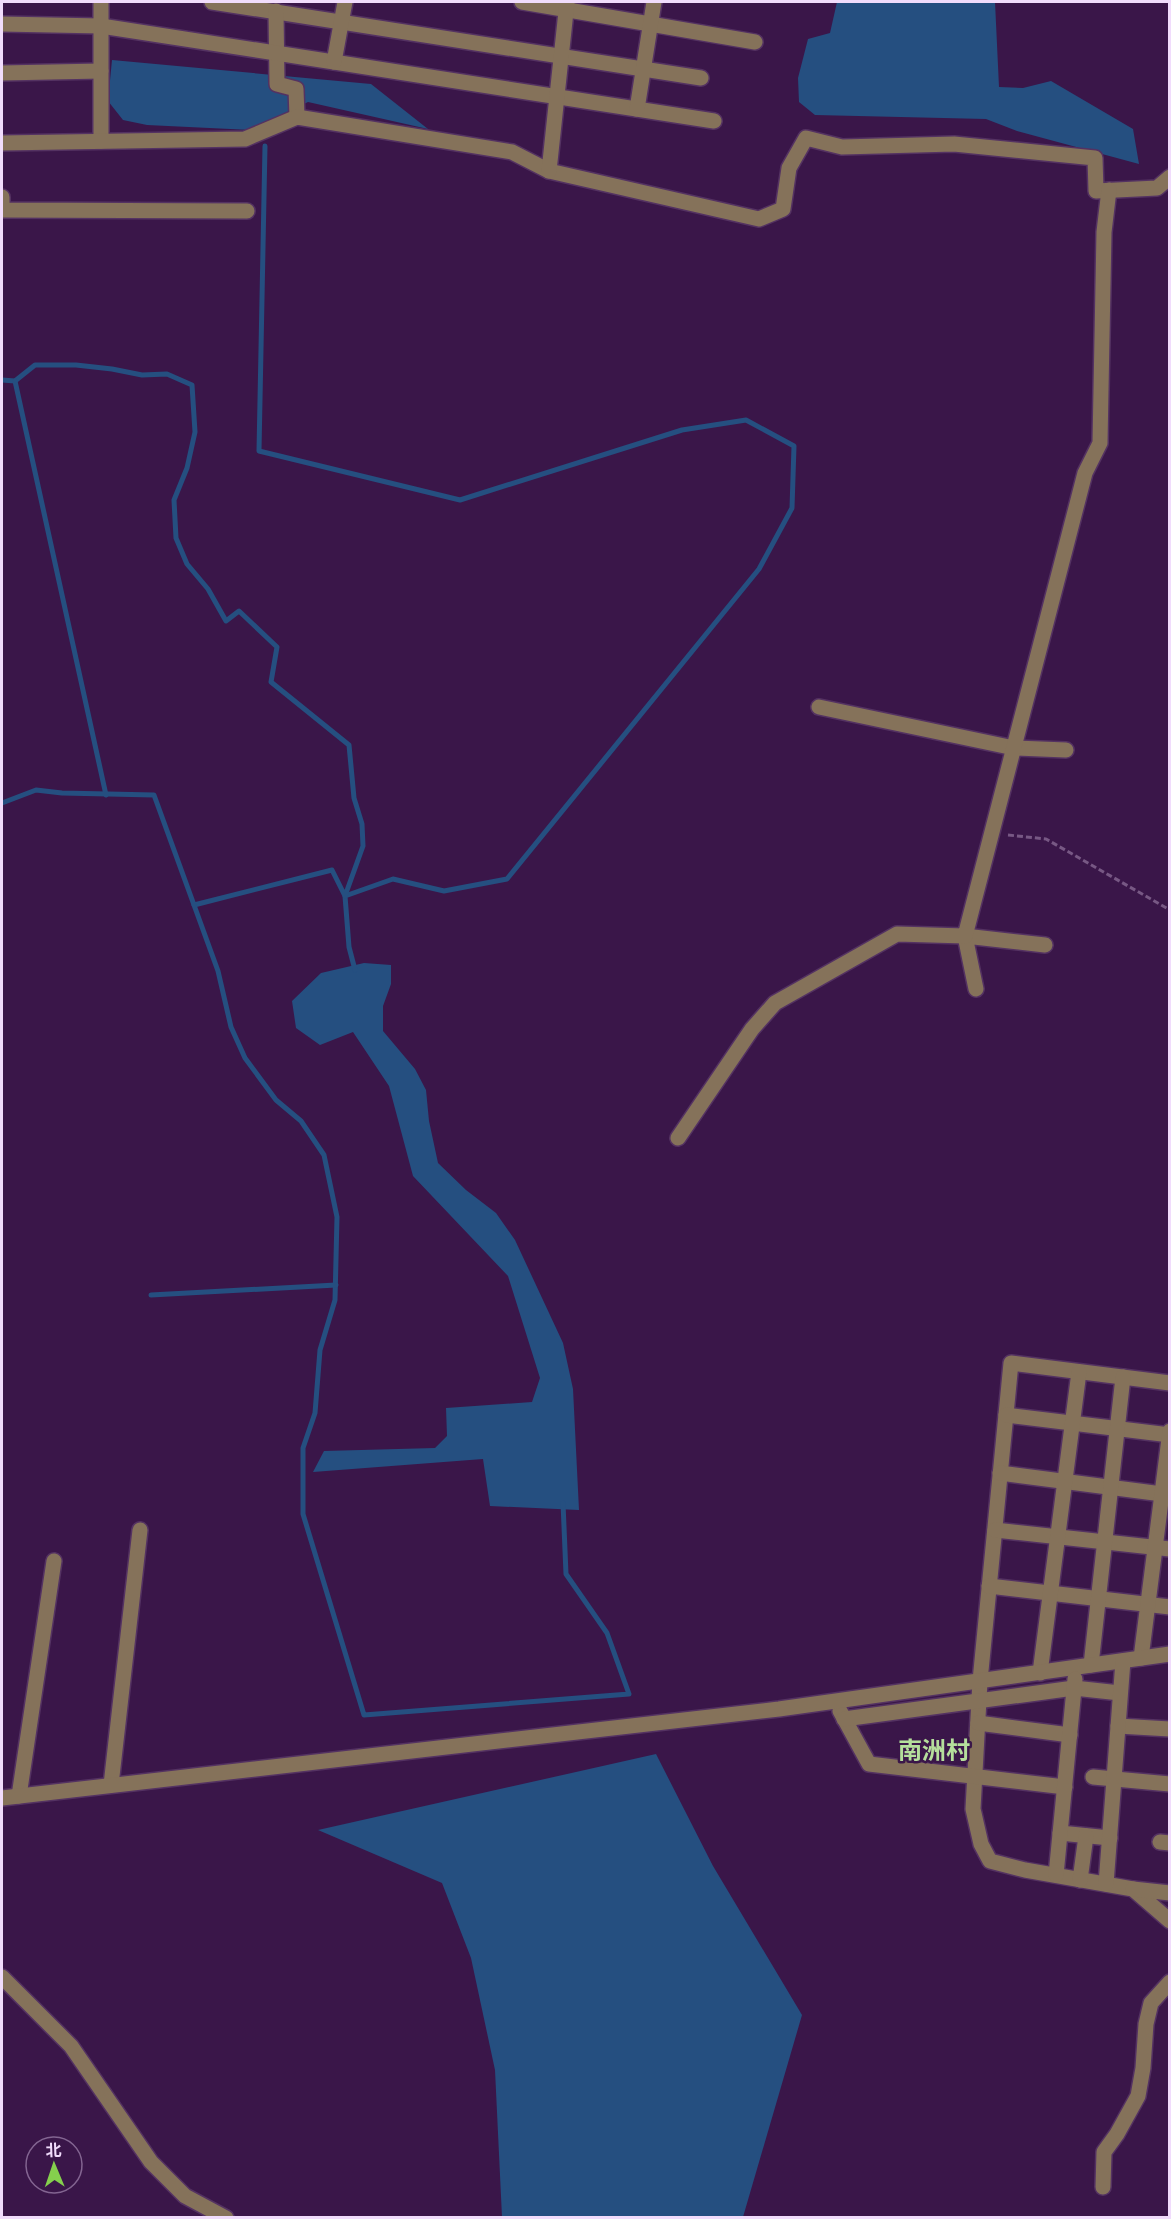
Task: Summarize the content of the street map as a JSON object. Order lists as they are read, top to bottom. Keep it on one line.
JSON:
{"districts":["南洲村"],"north":"top"}
